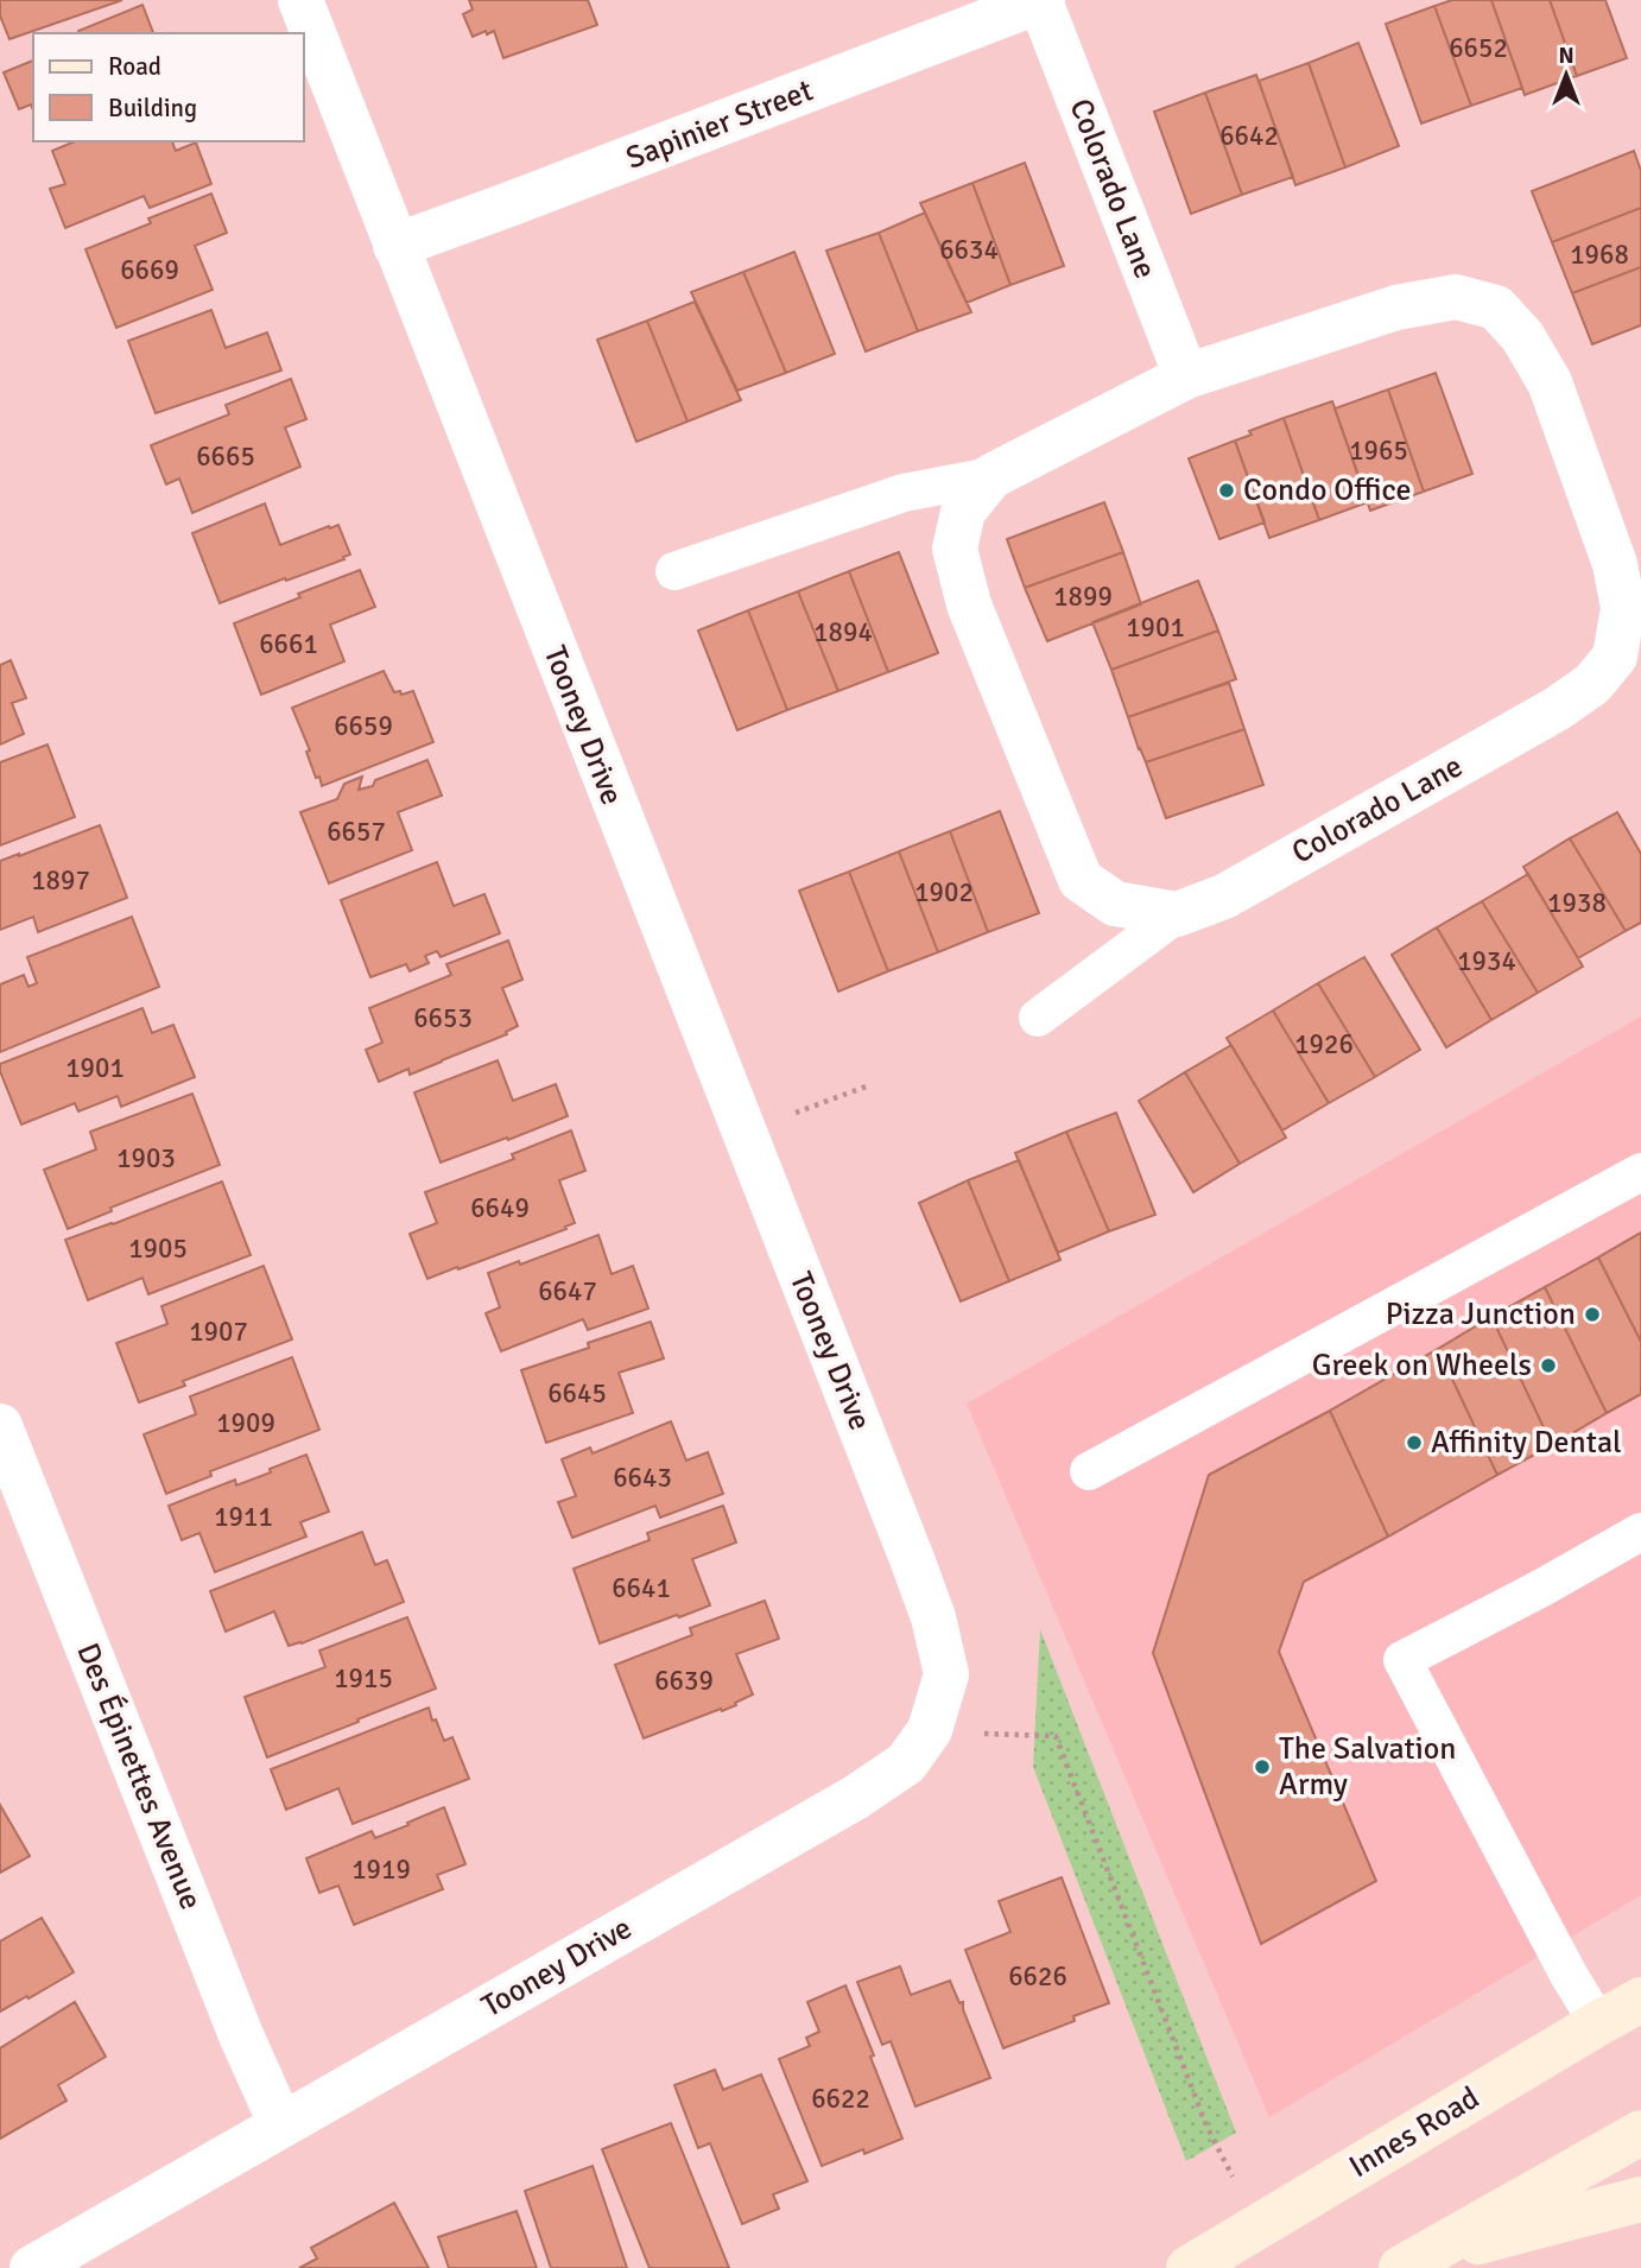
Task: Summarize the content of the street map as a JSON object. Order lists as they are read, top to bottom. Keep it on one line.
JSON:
{"streets":{"main road":["Innes Road"],"street":["Sapinier Street","Colorado Lane","Tooney Drive","Des Épinettes Avenue"]},"crossings":[["Sapinier Street","Colorado Lane"],["Sapinier Street","Tooney Drive"],["Tooney Drive","Des Épinettes Avenue"]],"places":["Condo Office","Pizza Junction","Greek on Wheels","Affinity Dental","The Salvation Army"],"house_numbers":["6652","6642","6634","1968","6669","1965","6665","1899","1901","1894","6661","6659","6657","1897","1902","1938","1934","6653","1926","1901","1903","6649","1905","6647","1907","6645","1909","6643","1911","6641","1915","6639","1919","6626","6622"],"legend":["Road","Building"],"north":"top"}
